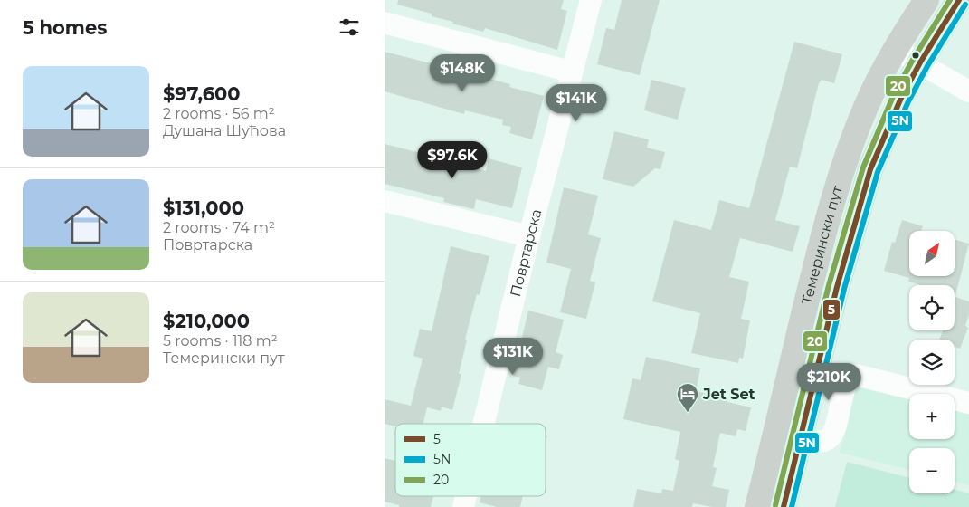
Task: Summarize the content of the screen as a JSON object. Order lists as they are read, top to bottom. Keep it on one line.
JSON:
{"streets":{"main road":["Темерински пут"],"street":["Повртарска"]},"places":{"hotel":["Jet Set"]},"lines":["transit line 5","transit line 20","transit line 5N"],"legend":["5","5N","20"],"north":"top right","page":{"heading":"5 homes","list":[{"name":"$97,600","note":"2 rooms · 56 m² · Душана Шућова"},{"name":"$131,000","note":"2 rooms · 74 m² · Повртарска"},{"name":"$210,000","note":"5 rooms · 118 m² · Темерински пут"}],"price":["$148K","$141K","$97.6K","$131K","$210K"],"map_buttons":["+","−"]}}
